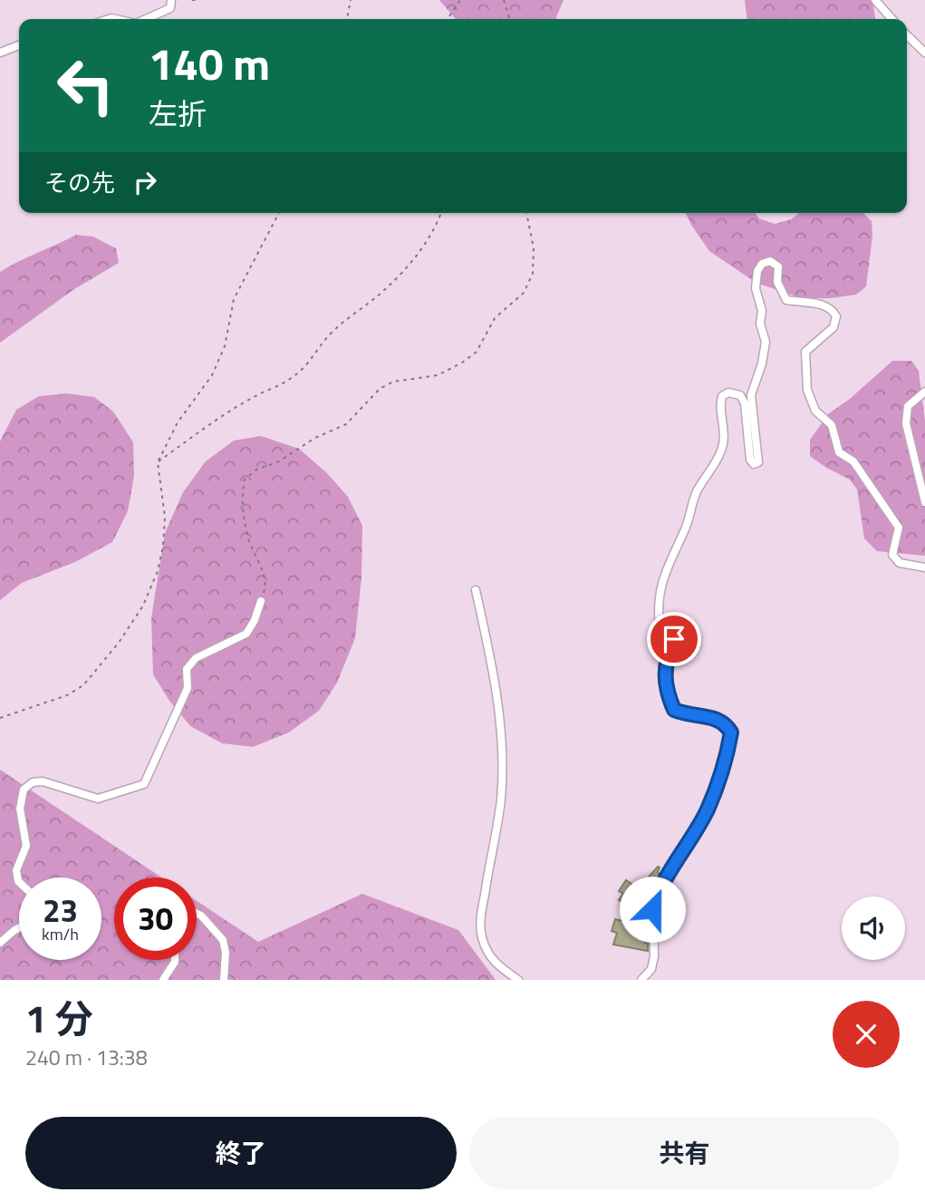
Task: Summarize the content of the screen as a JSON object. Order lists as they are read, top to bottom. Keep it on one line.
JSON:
{"page":{"turn":["140 m","左折"],"then":"その先","speed":"23 km/h","limit":"30","heading":["1 分","240 m · 13:38"],"buttons":["終了","共有"]}}
